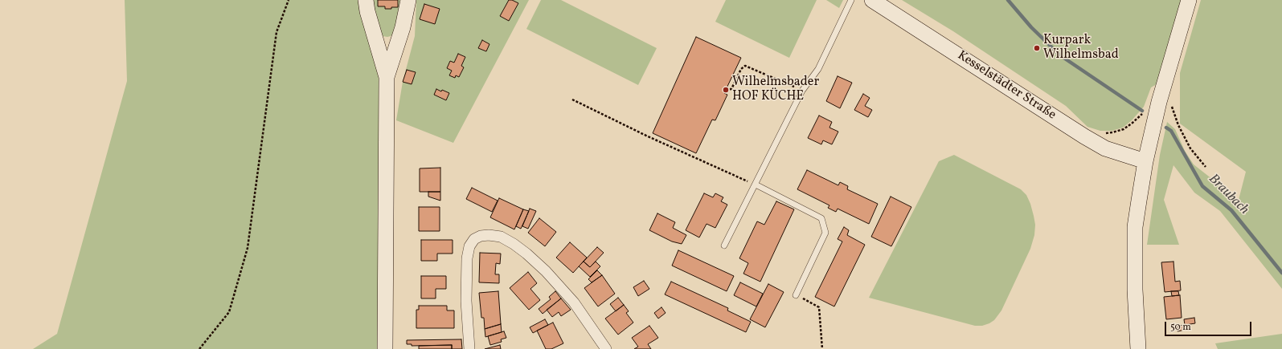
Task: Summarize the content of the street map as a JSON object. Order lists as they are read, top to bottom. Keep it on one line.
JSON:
{"streets":{"street":["Kesselstädter Straße"]},"water":["Braubach"],"places":["Kurpark Wilhelmsbad","Wilhelmsbader HOF KÜCHE"],"scale_bar":"50 m"}
